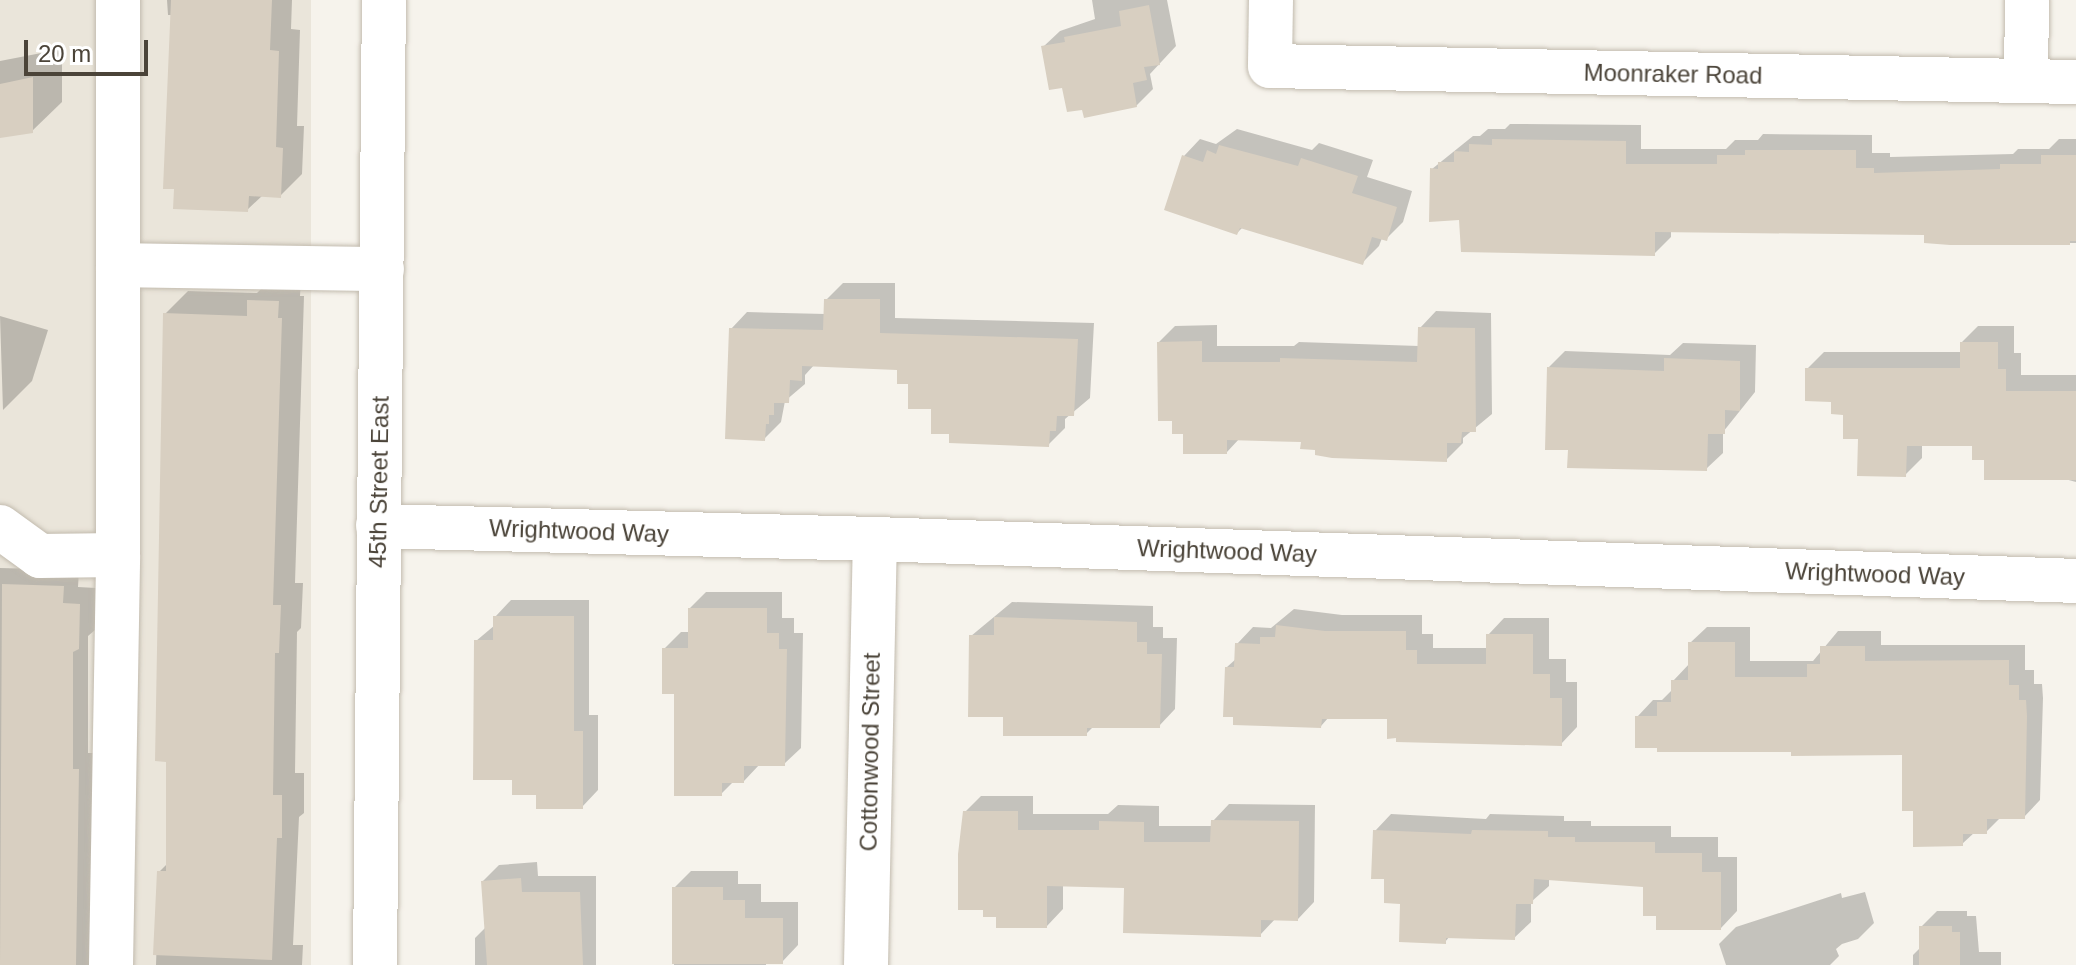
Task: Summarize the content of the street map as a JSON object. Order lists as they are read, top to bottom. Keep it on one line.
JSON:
{"streets":{"street":["Moonraker Road","45th Street East","Wrightwood Way","Cottonwood Street"]},"crossings":[["45th Street East","Wrightwood Way"],["Wrightwood Way","Cottonwood Street"]],"scale_bar":"20 m"}
